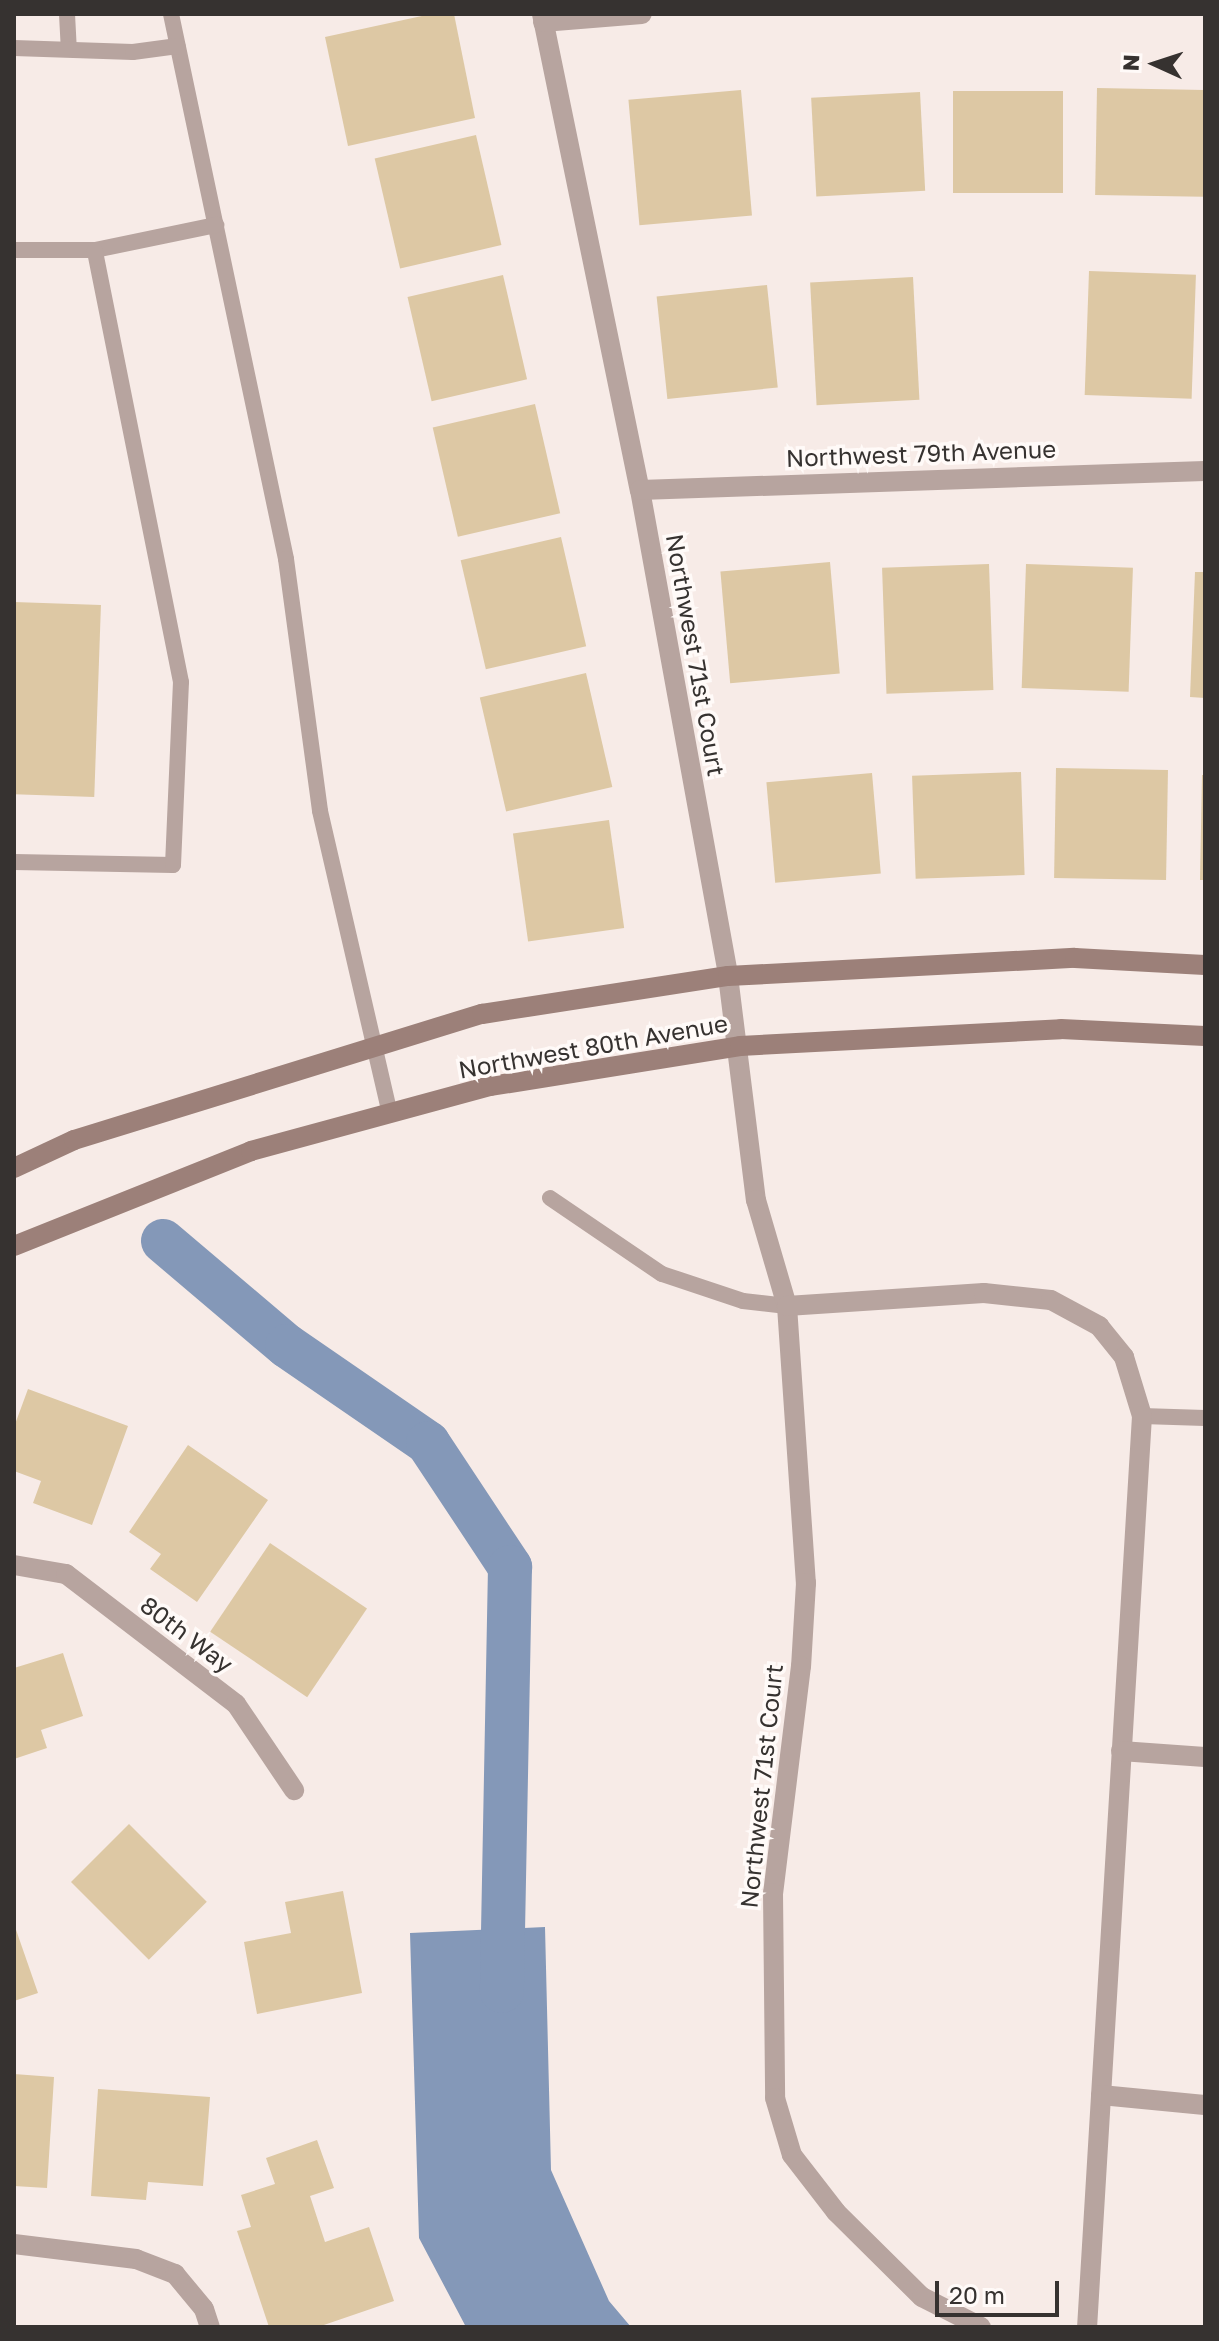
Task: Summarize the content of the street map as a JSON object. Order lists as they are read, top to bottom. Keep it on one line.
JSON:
{"streets":{"street":["Northwest 79th Avenue","Northwest 71st Court","Northwest 80th Avenue","80th Way"]},"crossings":[["Northwest 79th Avenue","Northwest 71st Court"],["Northwest 71st Court","Northwest 80th Avenue"]],"scale_bar":"20 m","north":"left"}
